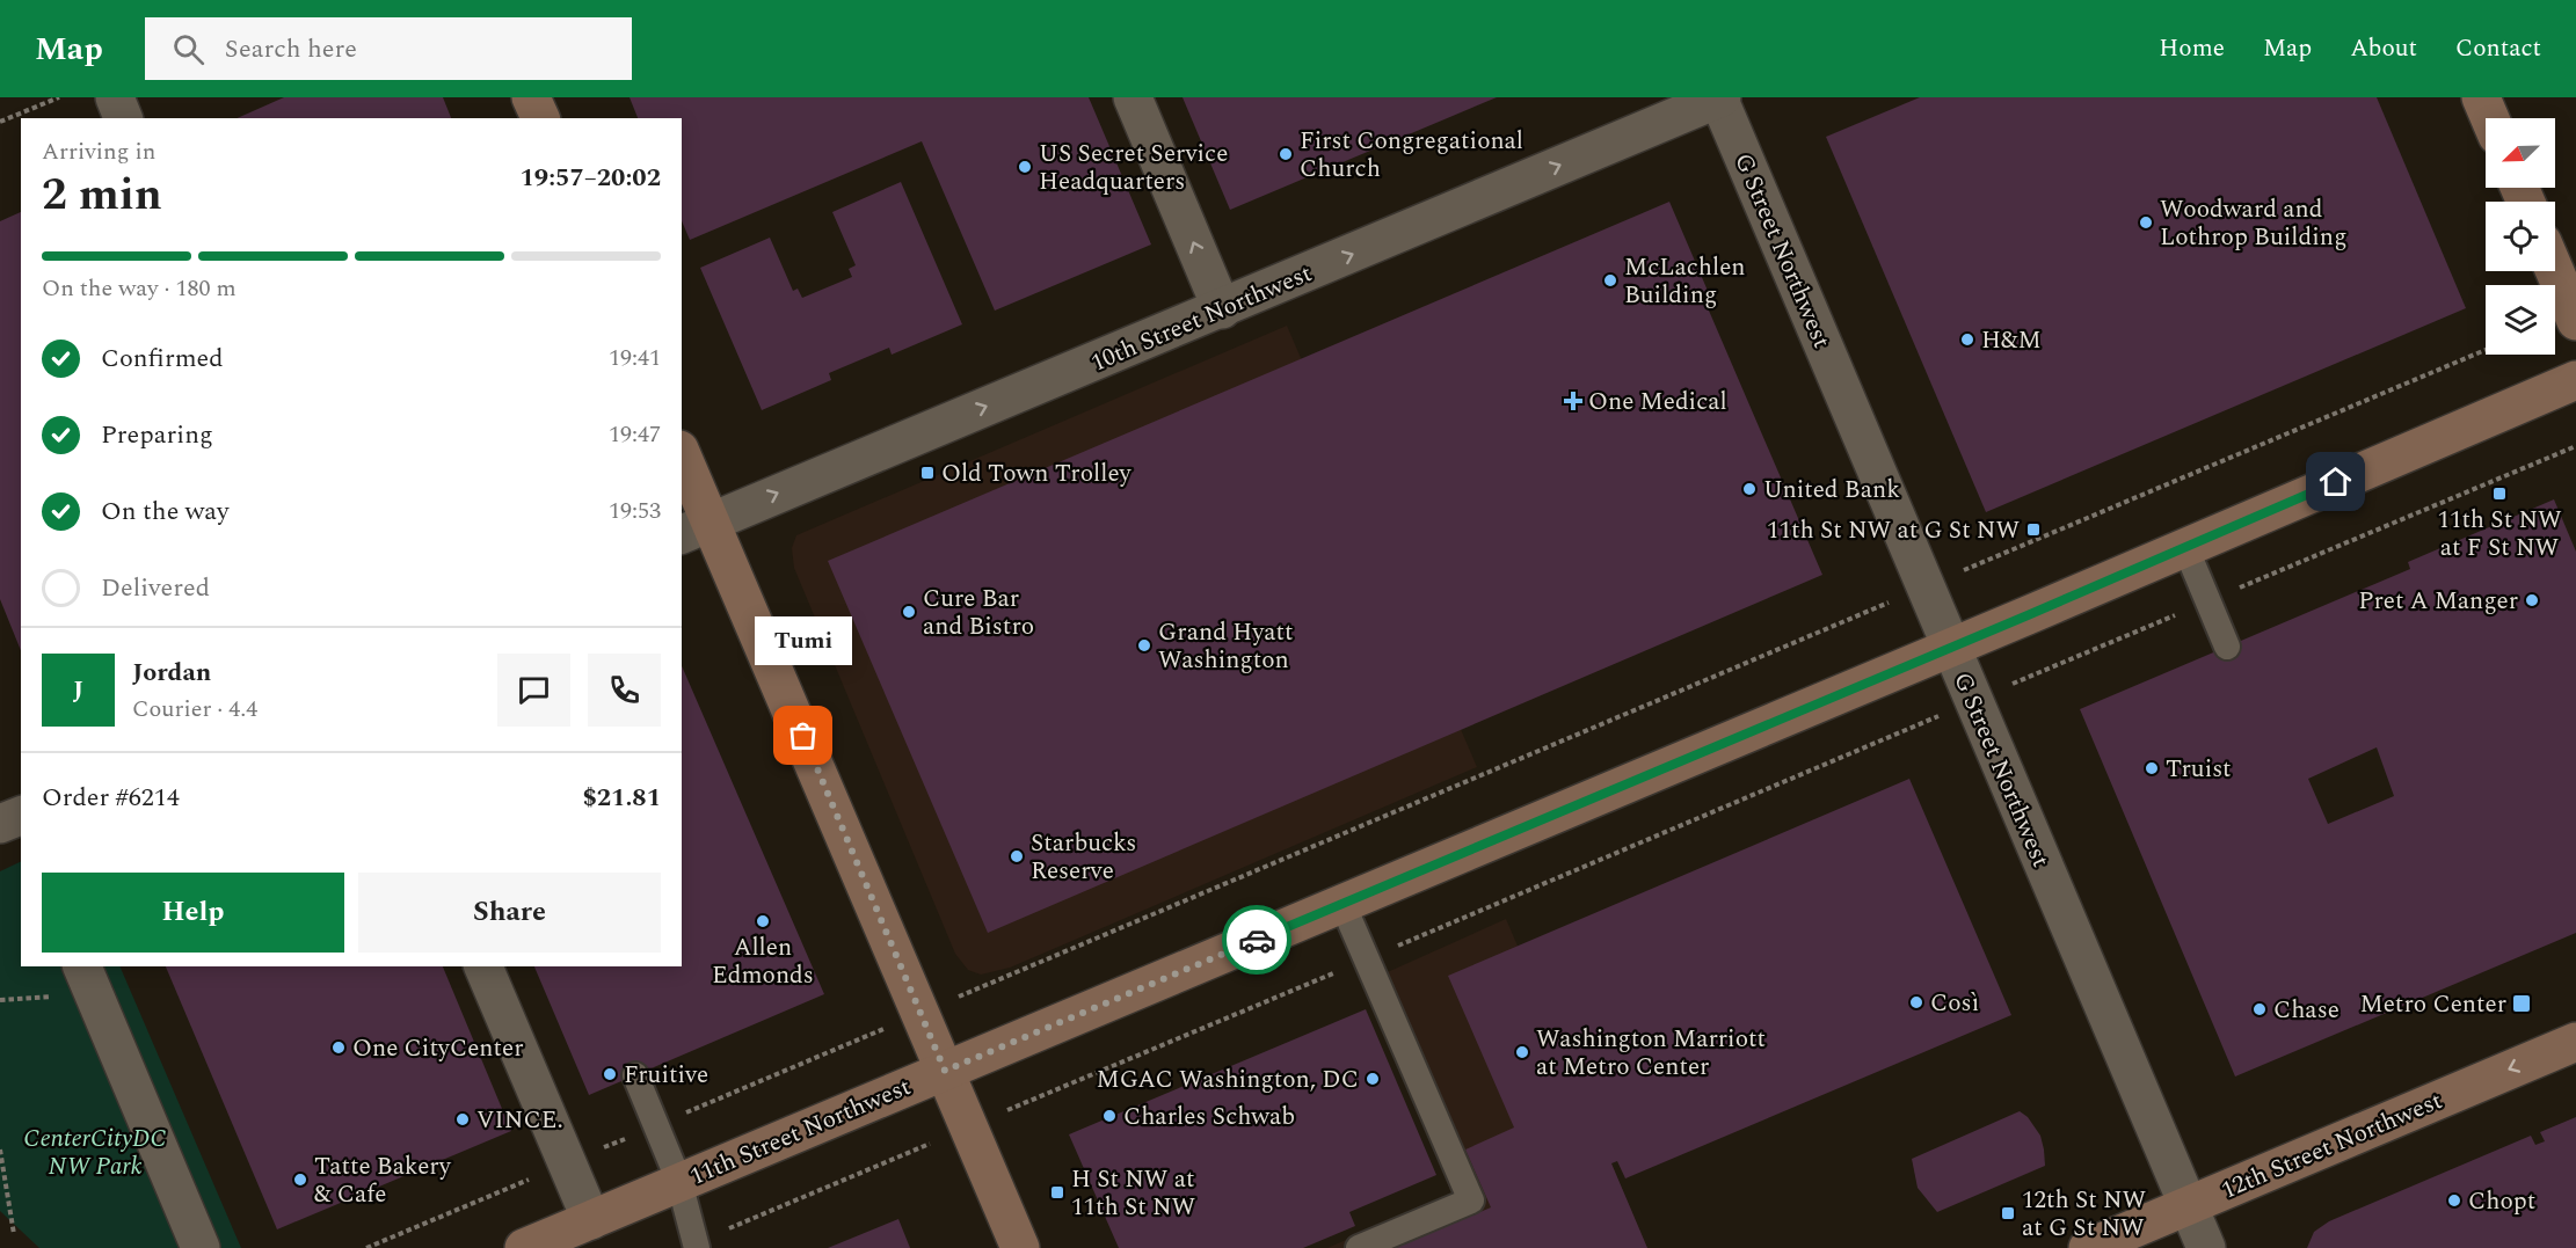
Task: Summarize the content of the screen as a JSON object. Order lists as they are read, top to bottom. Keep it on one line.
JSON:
{"streets":{"main road":["11th Street Northwest","12th Street Northwest"],"street":["G Street Northwest","10th Street Northwest"]},"crossings":[["G Street Northwest","10th Street Northwest"],["G Street Northwest","11th Street Northwest"],["G Street Northwest","12th Street Northwest"]],"one_way":["10th Street Northwest","12th Street Northwest"],"parks":["CenterCityDC NW Park"],"places":{"other":["First Congregational Church","US Secret Service Headquarters","Woodward and Lothrop Building","McLachlen Building","H&M","United Bank","Pret A Manger","Cure Bar and Bistro","Grand Hyatt Washington","Tumi","Truist","Starbucks Reserve","Allen Edmonds","Così","Chase","One CityCenter","Washington Marriott at Metro Center","Fruitive","MGAC Washington, DC","Charles Schwab","VINCE.","Tatte Bakery & Cafe","Chopt"],"health":["One Medical"],"transit":["Old Town Trolley","11th St NW at F St NW","11th St NW at G St NW","Metro Center","H St NW at 11th St NW","12th St NW at G St NW"]},"north":"bottom left","page":{"header":"Map","search":"Search here","nav":["Home","Map","About","Contact"],"heading":["2 min","Arriving in","19:57–20:02"],"panel":["Jordan","Courier · 4.4","Order #6214","$21.81"],"bar":"On the way · 180 m","list":[["Confirmed","19:41"],["Preparing","19:47"],["On the way","19:53"],"Delivered"],"bubble":"Tumi","round":"J","buttons":["Help","Share"]}}
